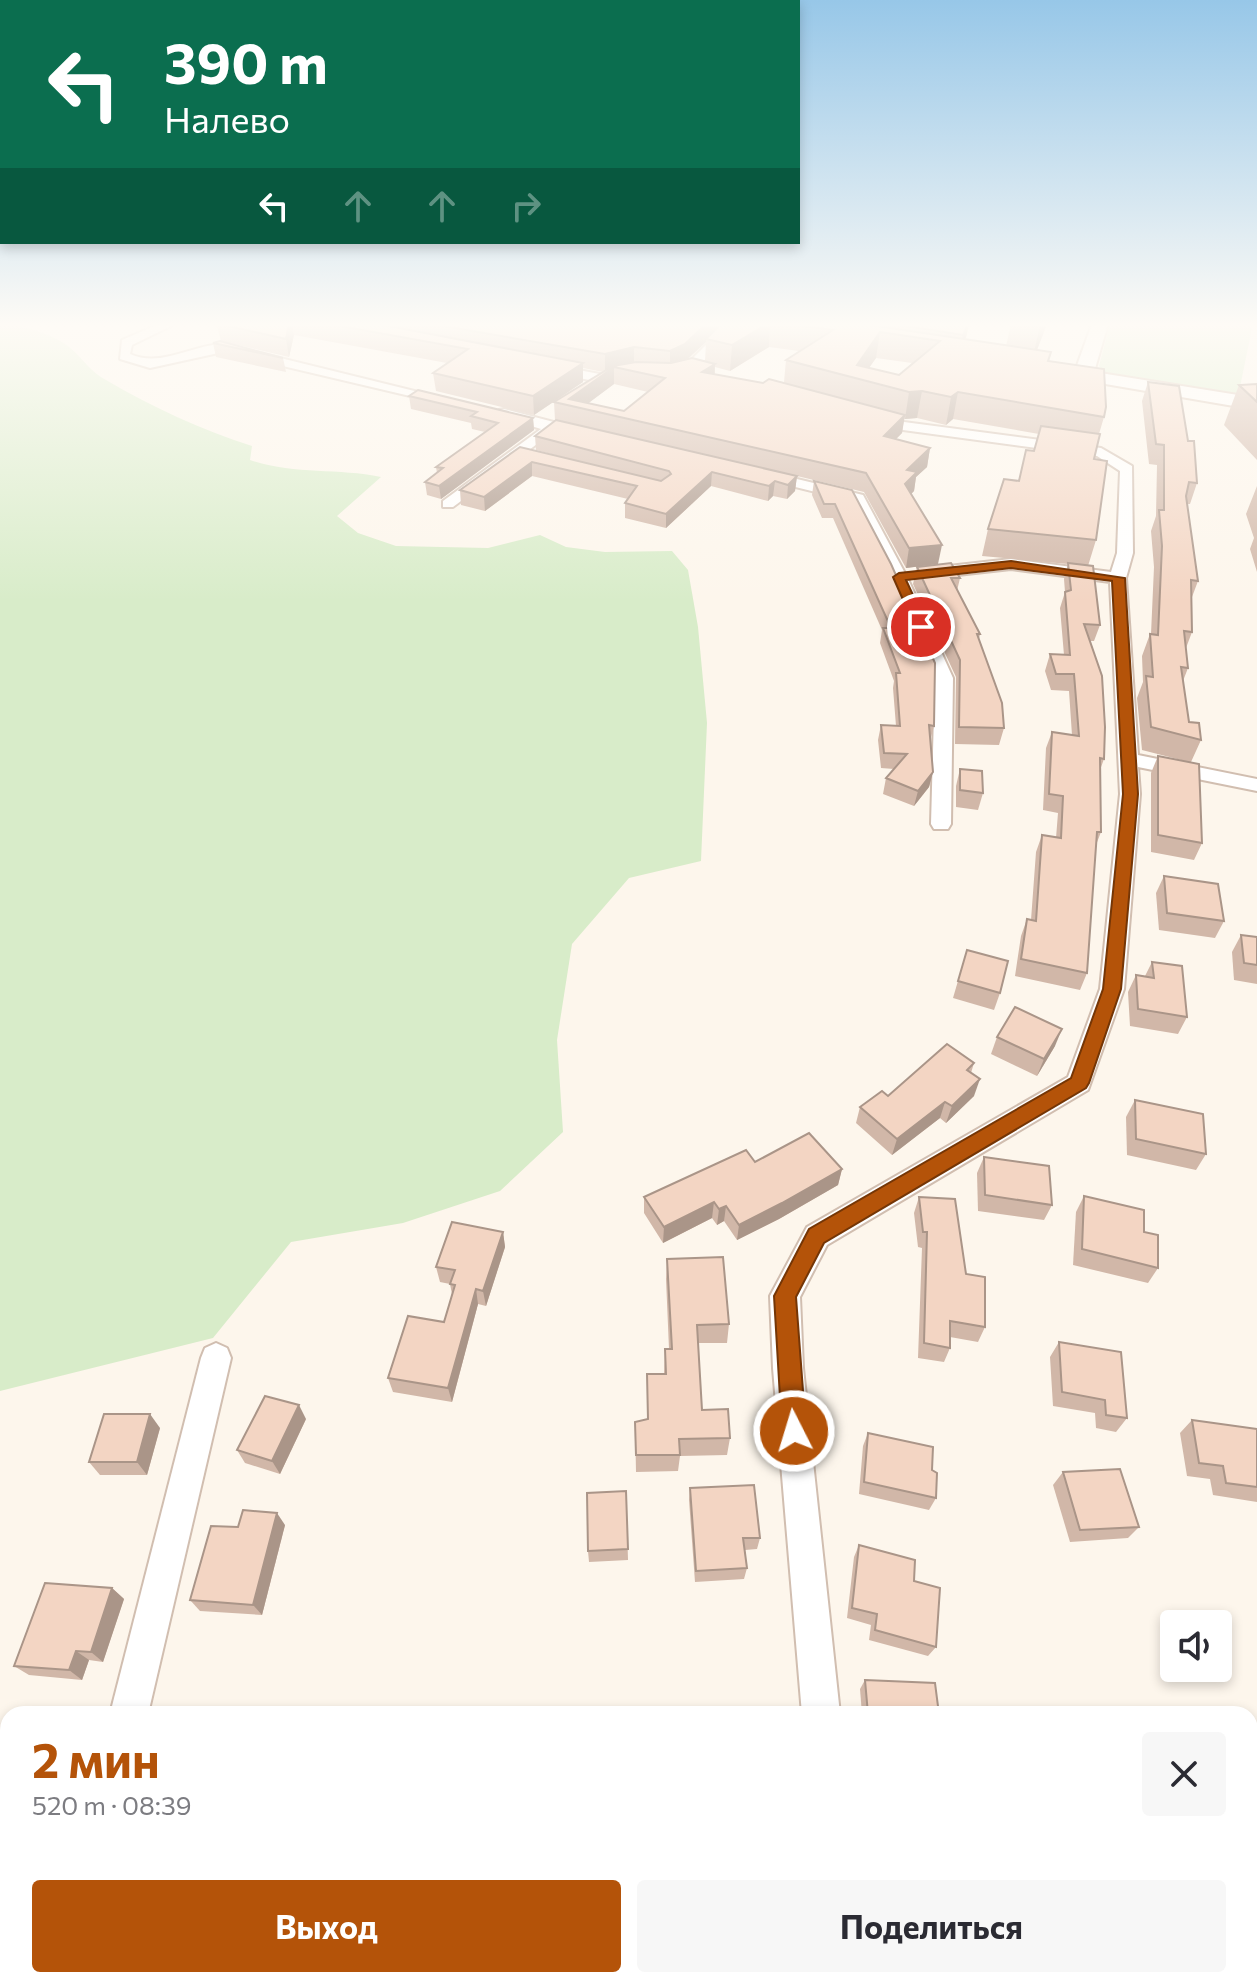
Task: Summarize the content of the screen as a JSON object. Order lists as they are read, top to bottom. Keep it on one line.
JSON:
{"page":{"turn":["390 m","Налево"],"heading":["2 мин","520 m · 08:39"],"buttons":["Выход","Поделиться"]}}
